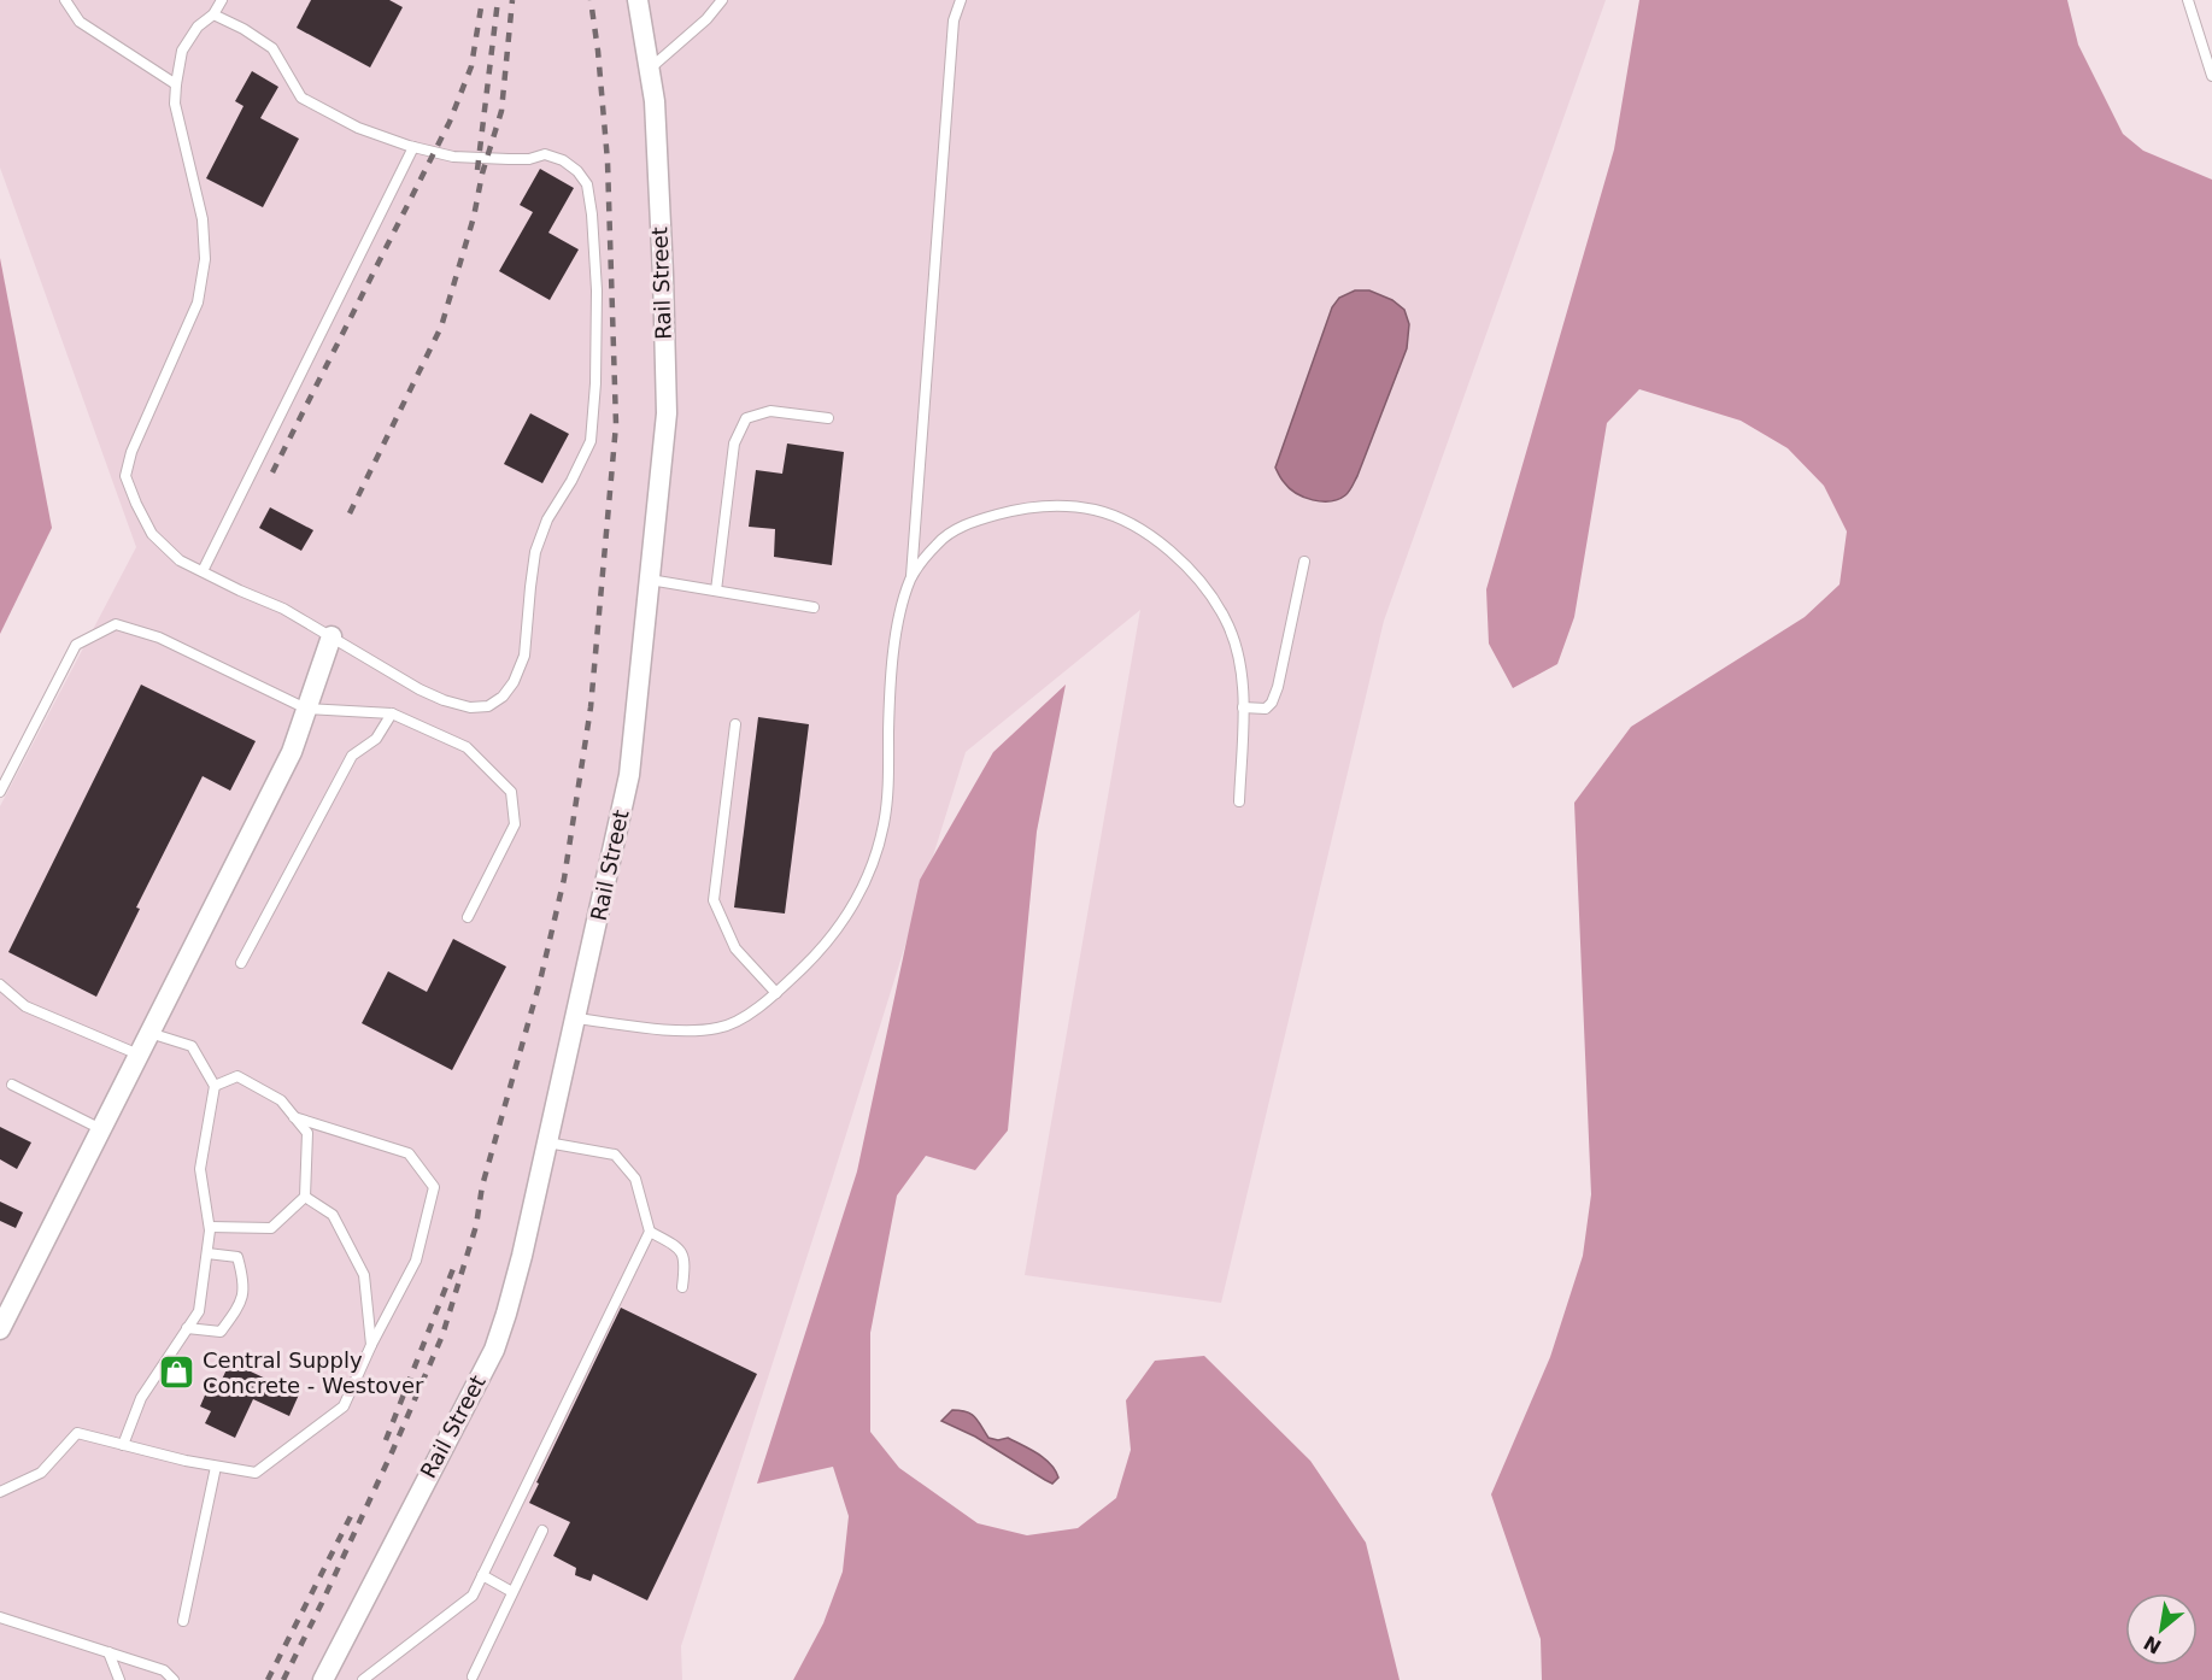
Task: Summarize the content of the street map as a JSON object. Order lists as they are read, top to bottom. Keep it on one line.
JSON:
{"streets":{"street":["Rail Street"]},"places":{"shop":["Central Supply Concrete - Westover"]},"north":"bottom left"}
